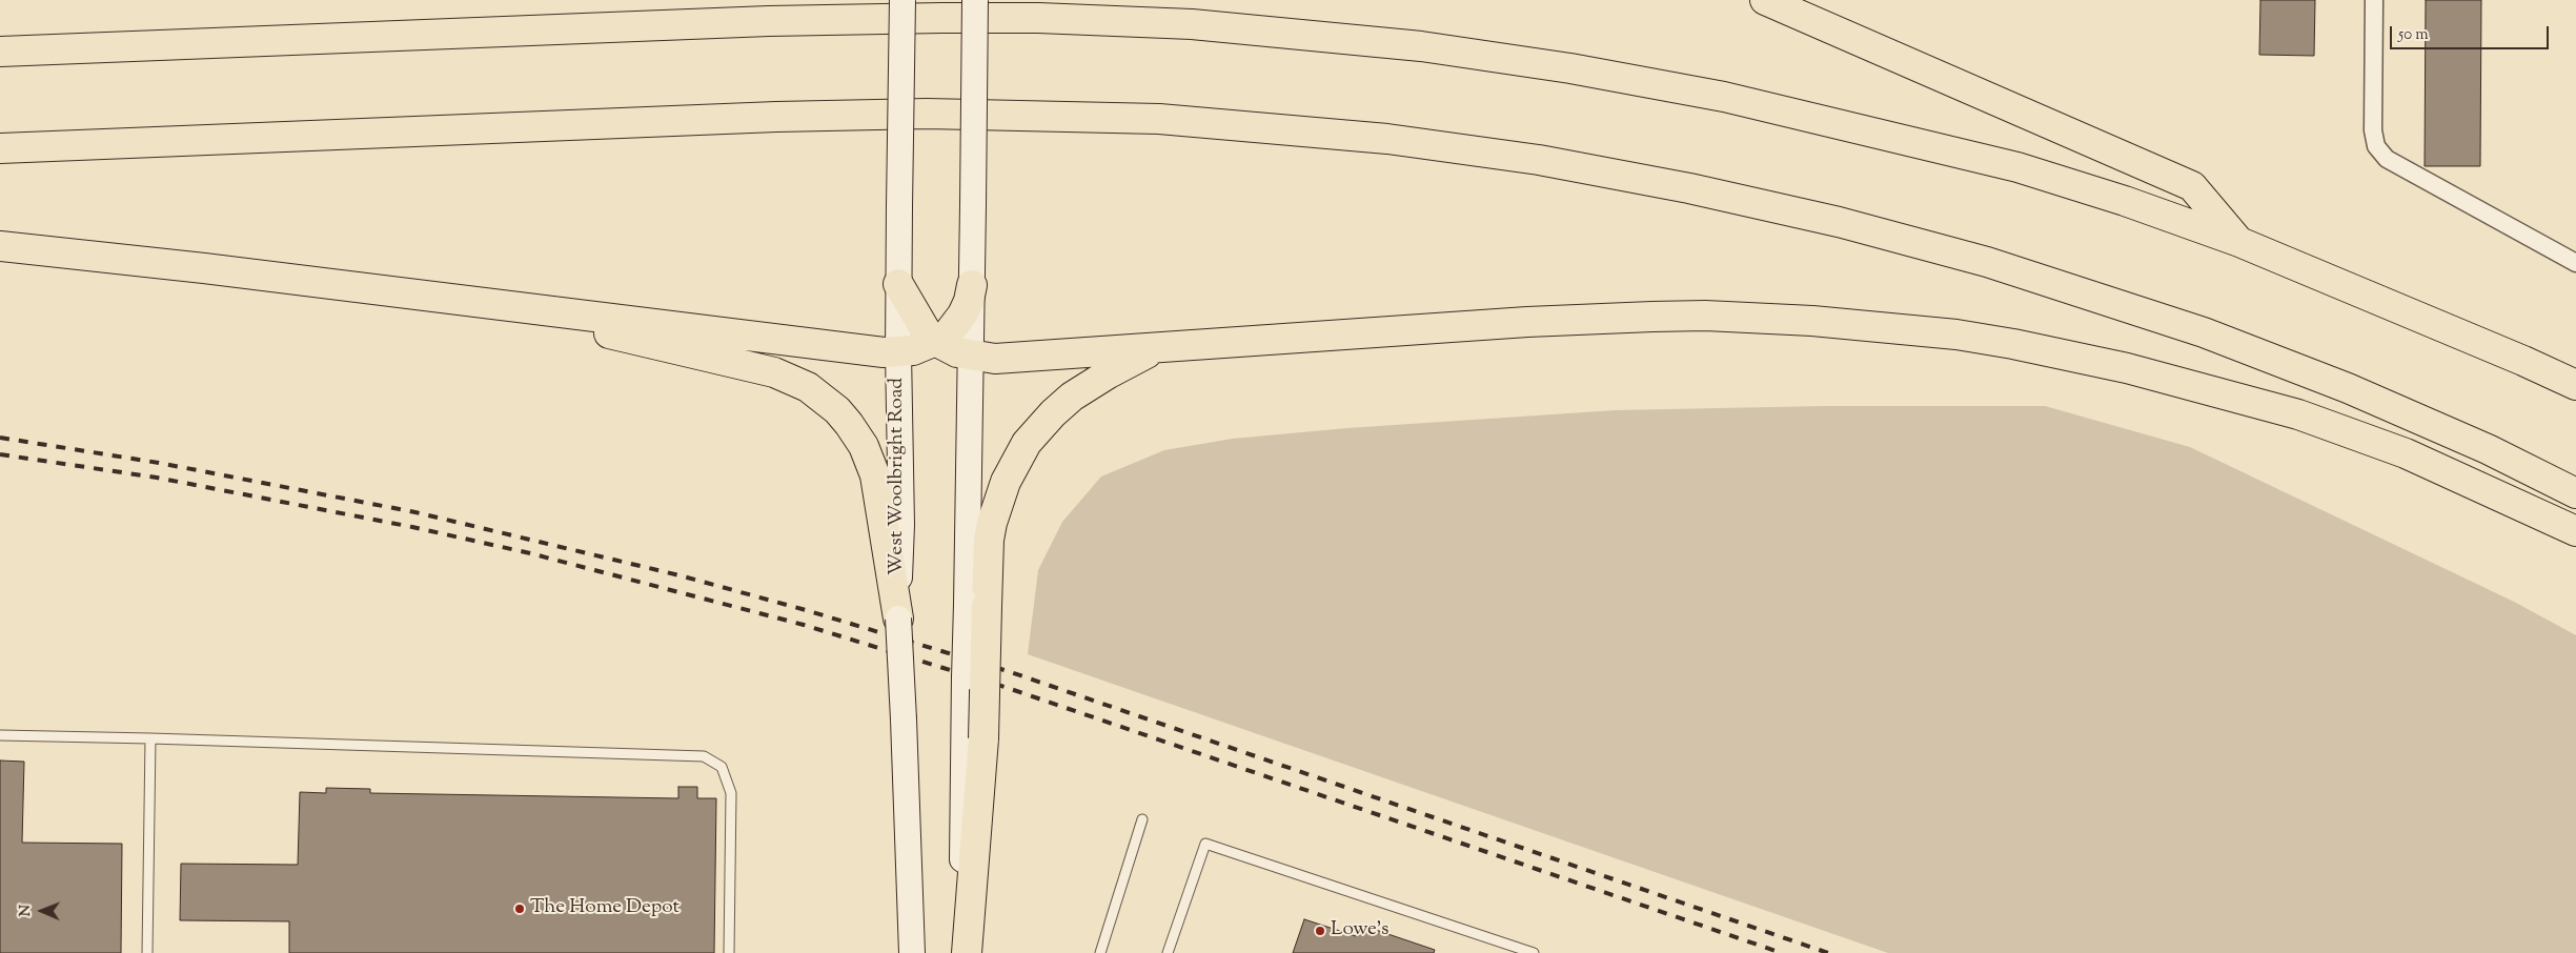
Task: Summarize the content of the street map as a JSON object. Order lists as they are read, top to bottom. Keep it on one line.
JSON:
{"streets":{"main road":["West Woolbright Road"]},"places":["The Home Depot","Lowe's"],"scale_bar":"50 m","north":"left"}
